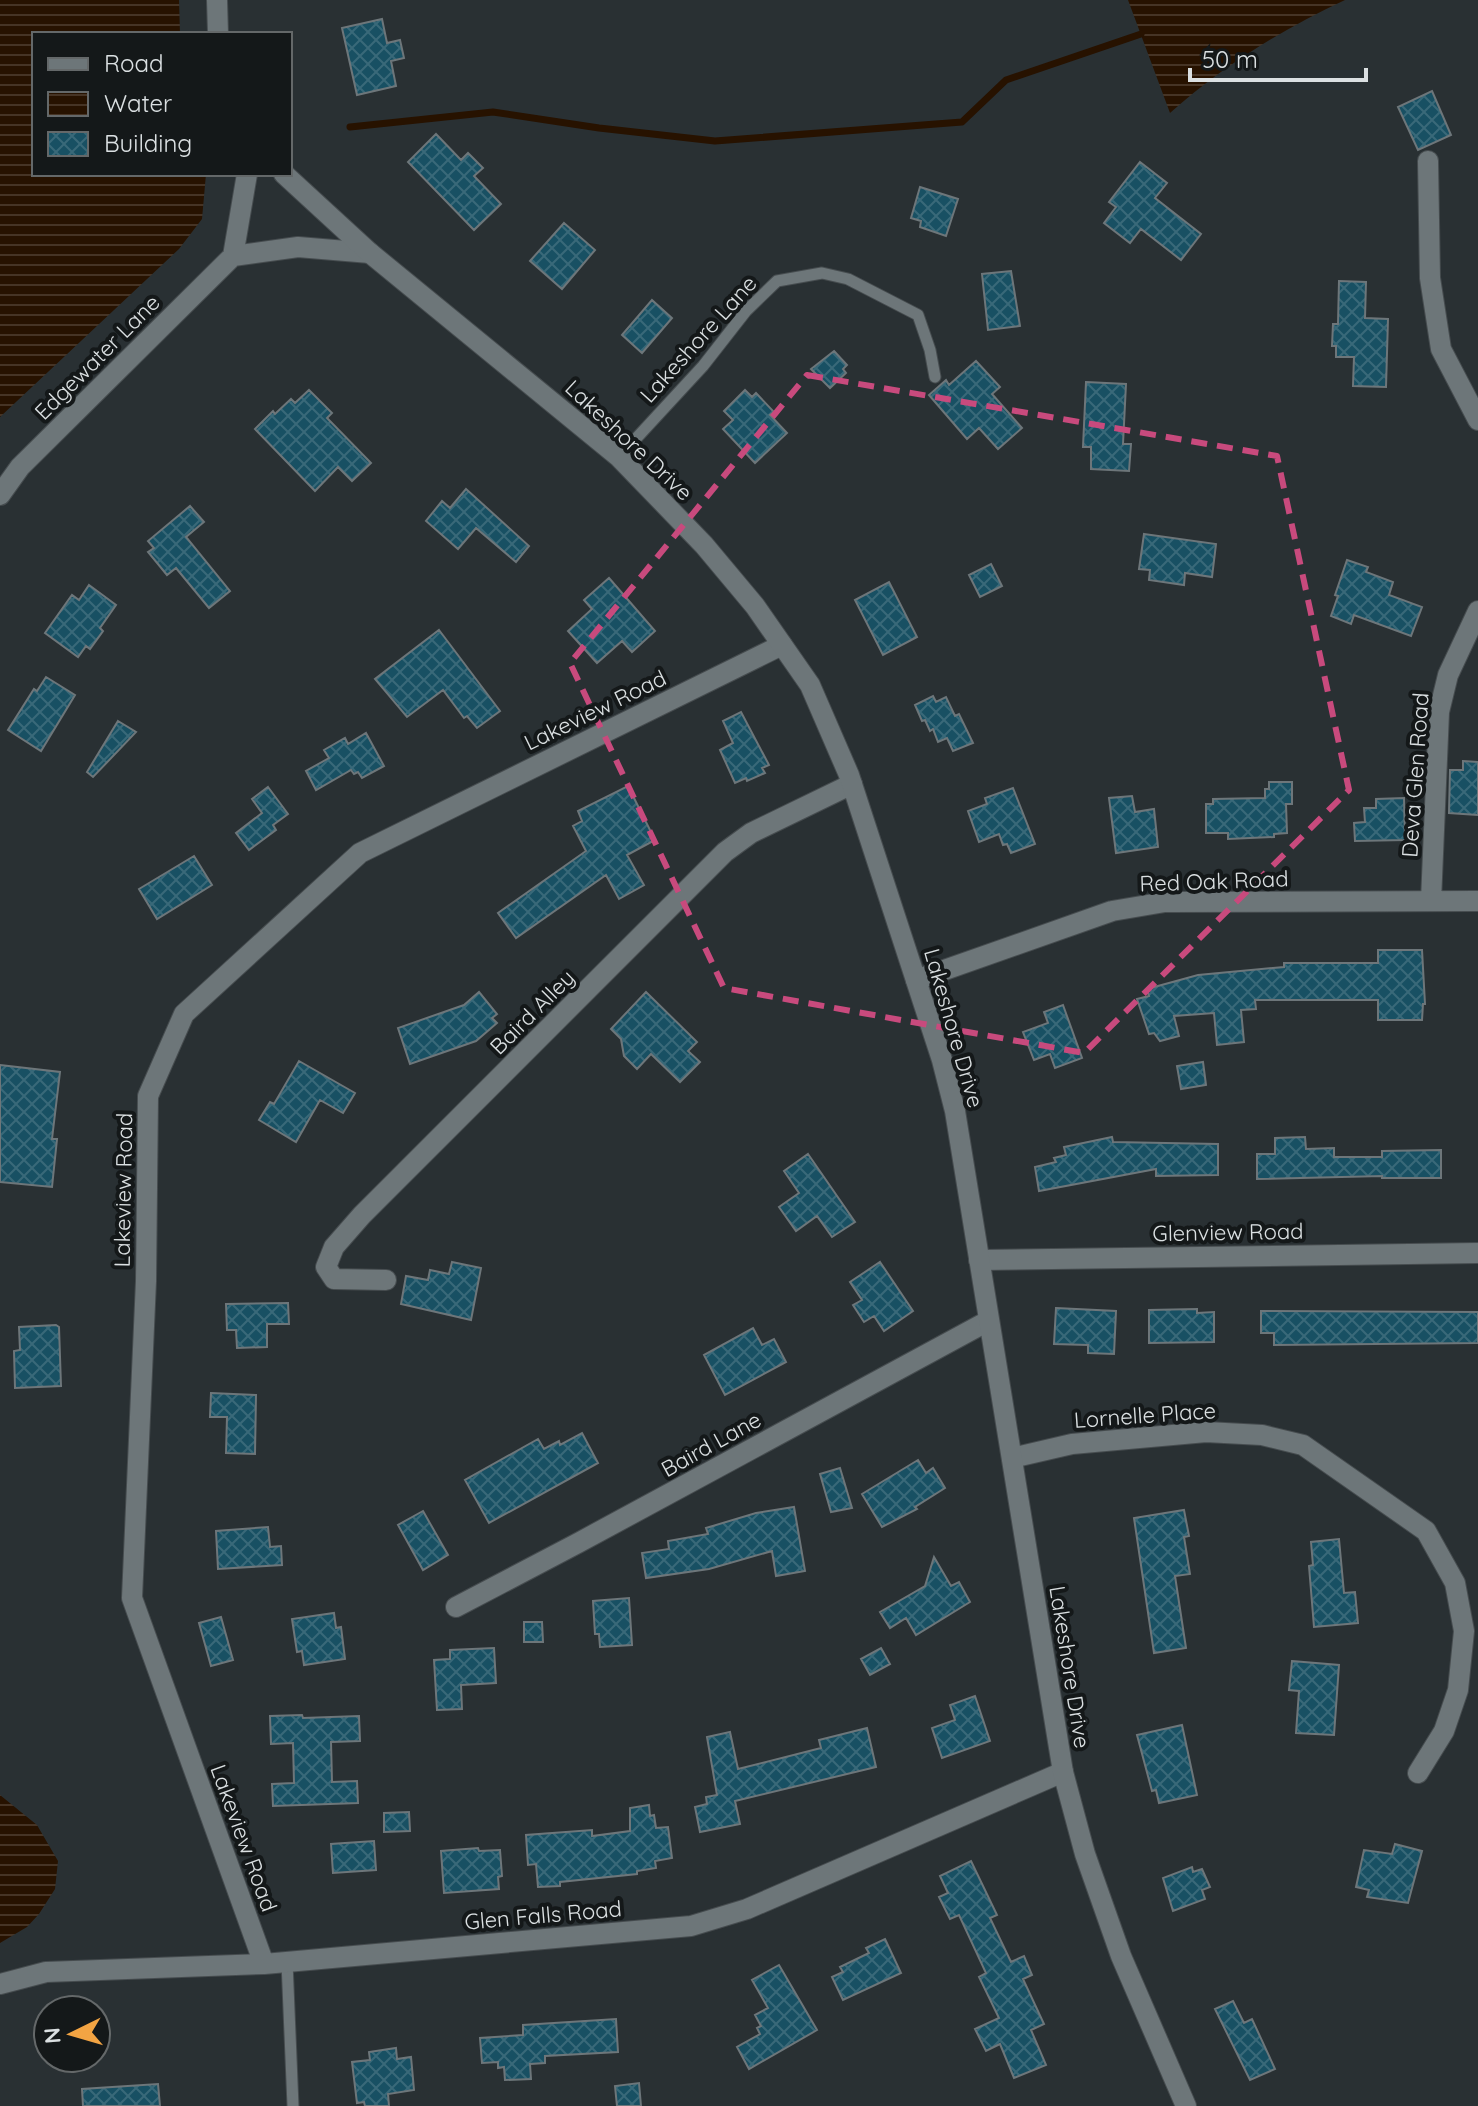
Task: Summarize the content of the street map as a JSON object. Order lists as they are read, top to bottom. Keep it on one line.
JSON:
{"streets":{"street":["Edgewater Lane","Lakeshore Drive","Lakeview Road","Deva Glen Road","Red Oak Road","Baird Alley","Glenview Road","Lornelle Place","Baird Lane","Glen Falls Road"],"lane":["Lakeshore Lane"]},"crossings":[["Lakeshore Lane","Lakeshore Drive"],["Lakeshore Drive","Lakeview Road"],["Lakeshore Drive","Red Oak Road"],["Lakeshore Drive","Baird Alley"],["Lakeshore Drive","Glenview Road"],["Lakeshore Drive","Lornelle Place"],["Lakeshore Drive","Baird Lane"],["Lakeshore Drive","Glen Falls Road"],["Lakeview Road","Glen Falls Road"],["Deva Glen Road","Red Oak Road"]],"legend":["Road","Water","Building"],"scale_bar":"50 m","north":"left"}
